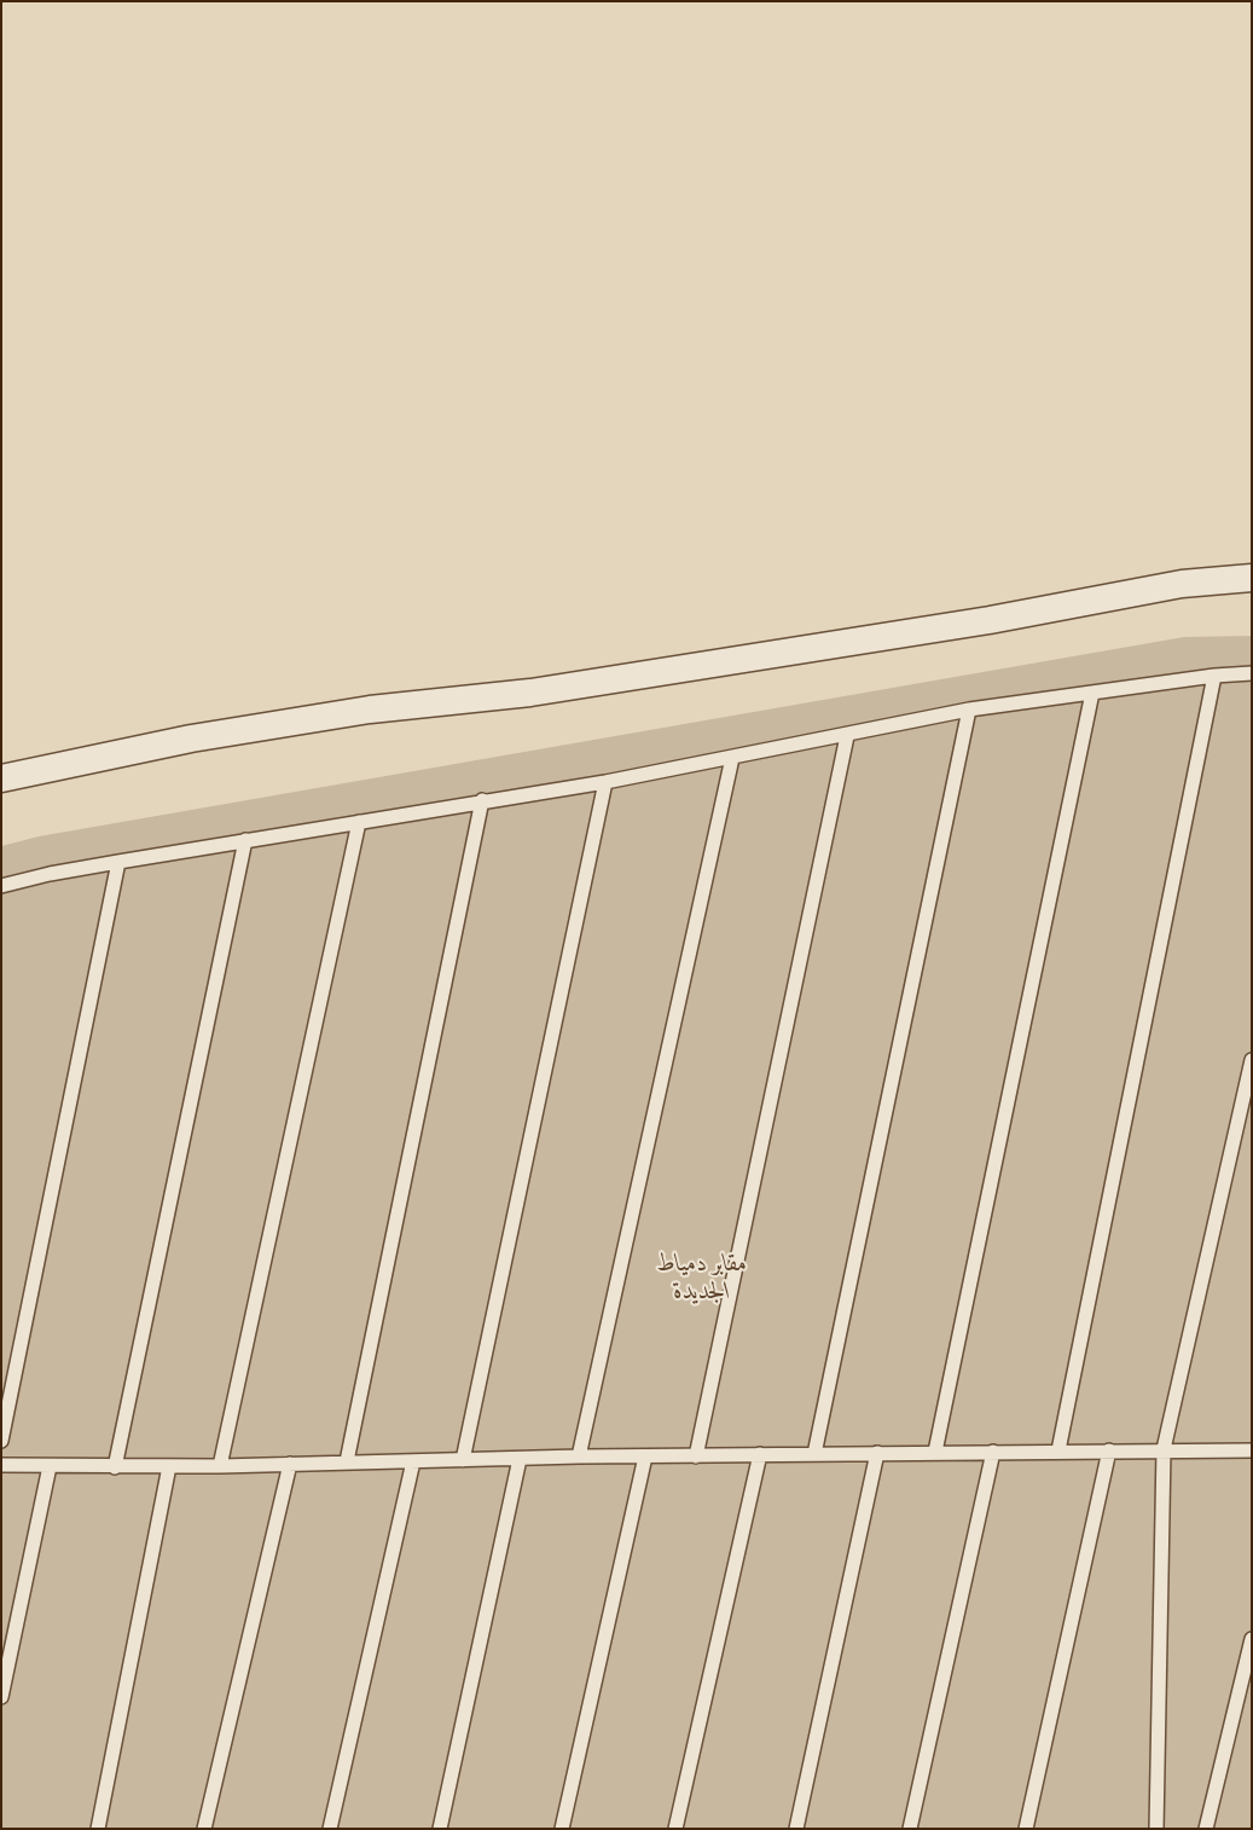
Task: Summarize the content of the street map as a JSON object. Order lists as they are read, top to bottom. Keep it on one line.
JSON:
{"parks":["مقابر دمياط الجديدة"]}
